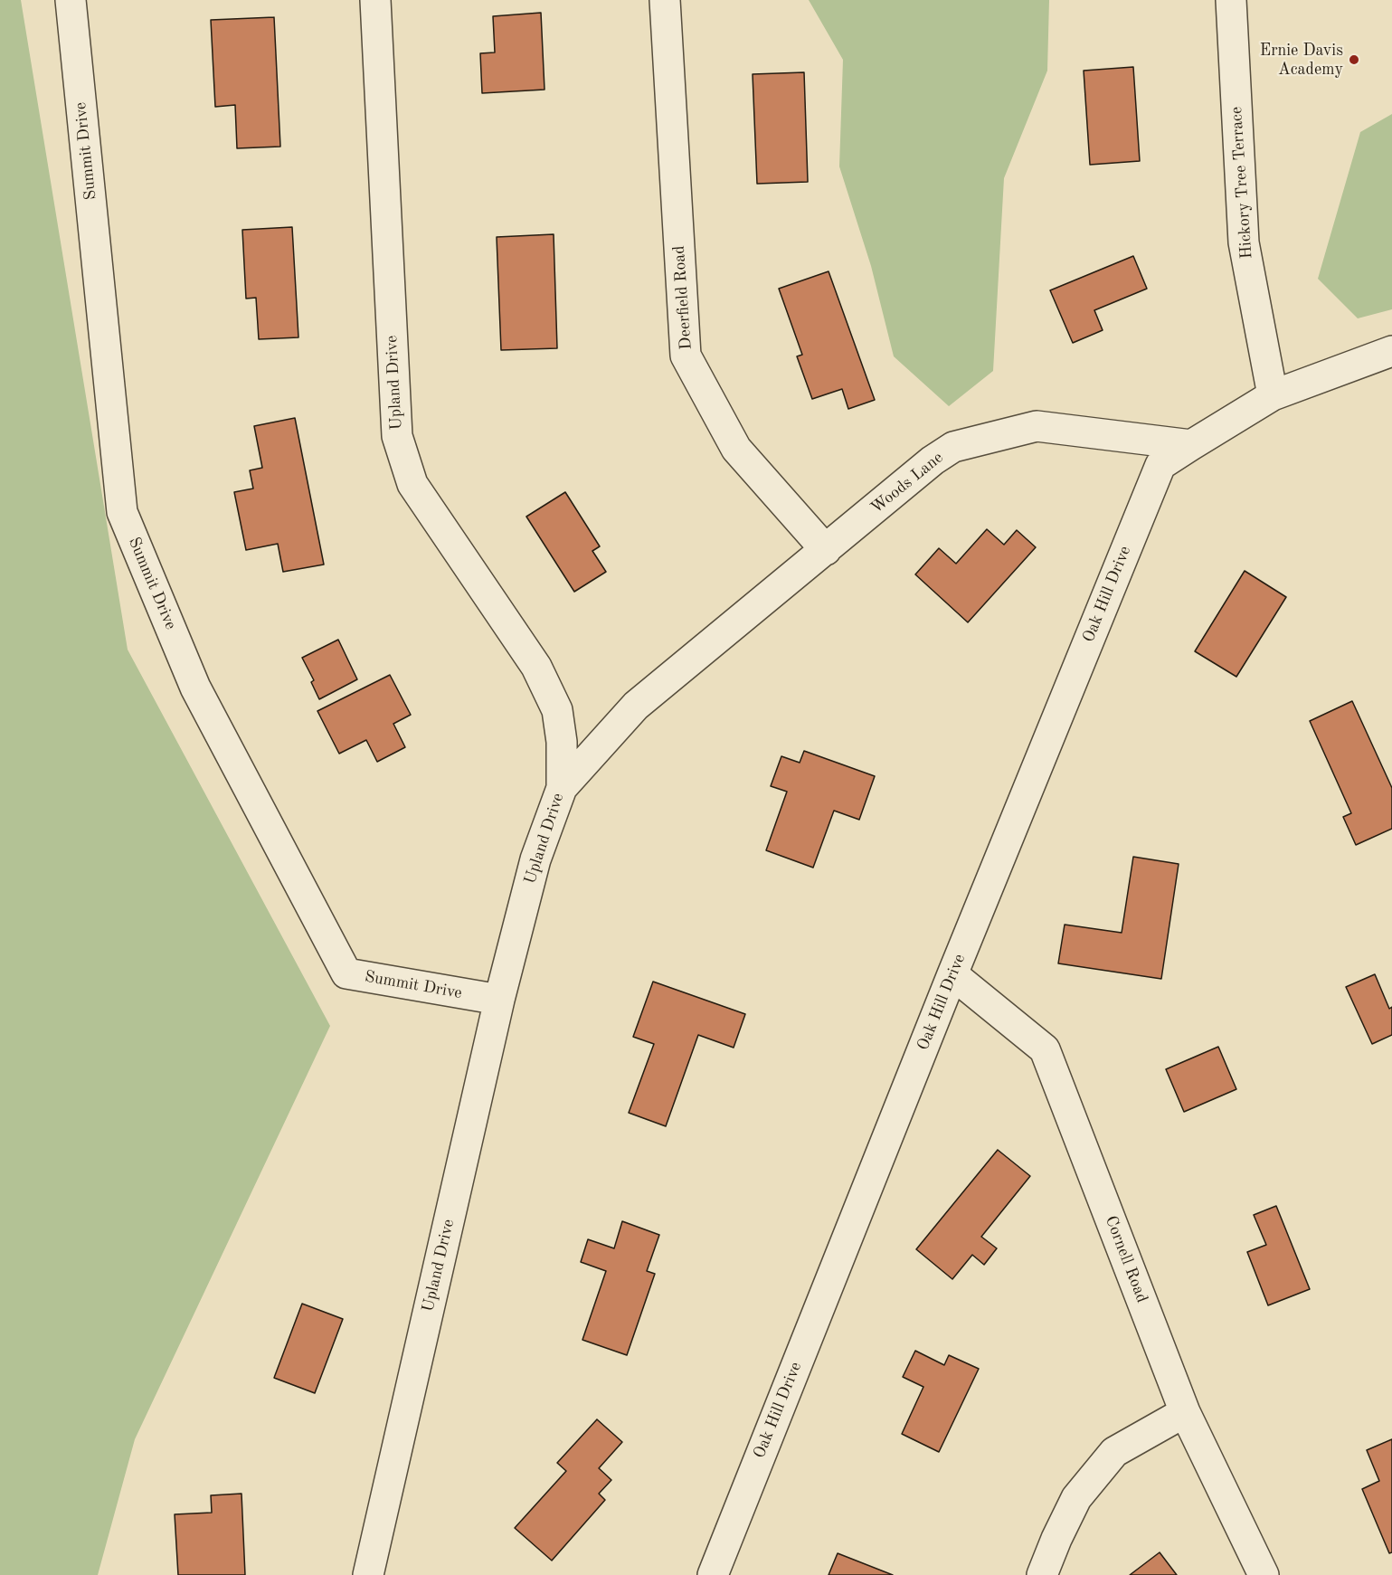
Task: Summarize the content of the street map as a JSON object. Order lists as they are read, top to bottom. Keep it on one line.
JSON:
{"streets":{"street":["Summit Drive","Hickory Tree Terrace","Deerfield Road","Upland Drive","Woods Lane","Oak Hill Drive","Cornell Road"]},"crossings":[["Summit Drive","Upland Drive"],["Deerfield Road","Woods Lane"],["Upland Drive","Woods Lane"],["Woods Lane","Oak Hill Drive"],["Oak Hill Drive","Cornell Road"]],"places":["Ernie Davis Academy"]}
